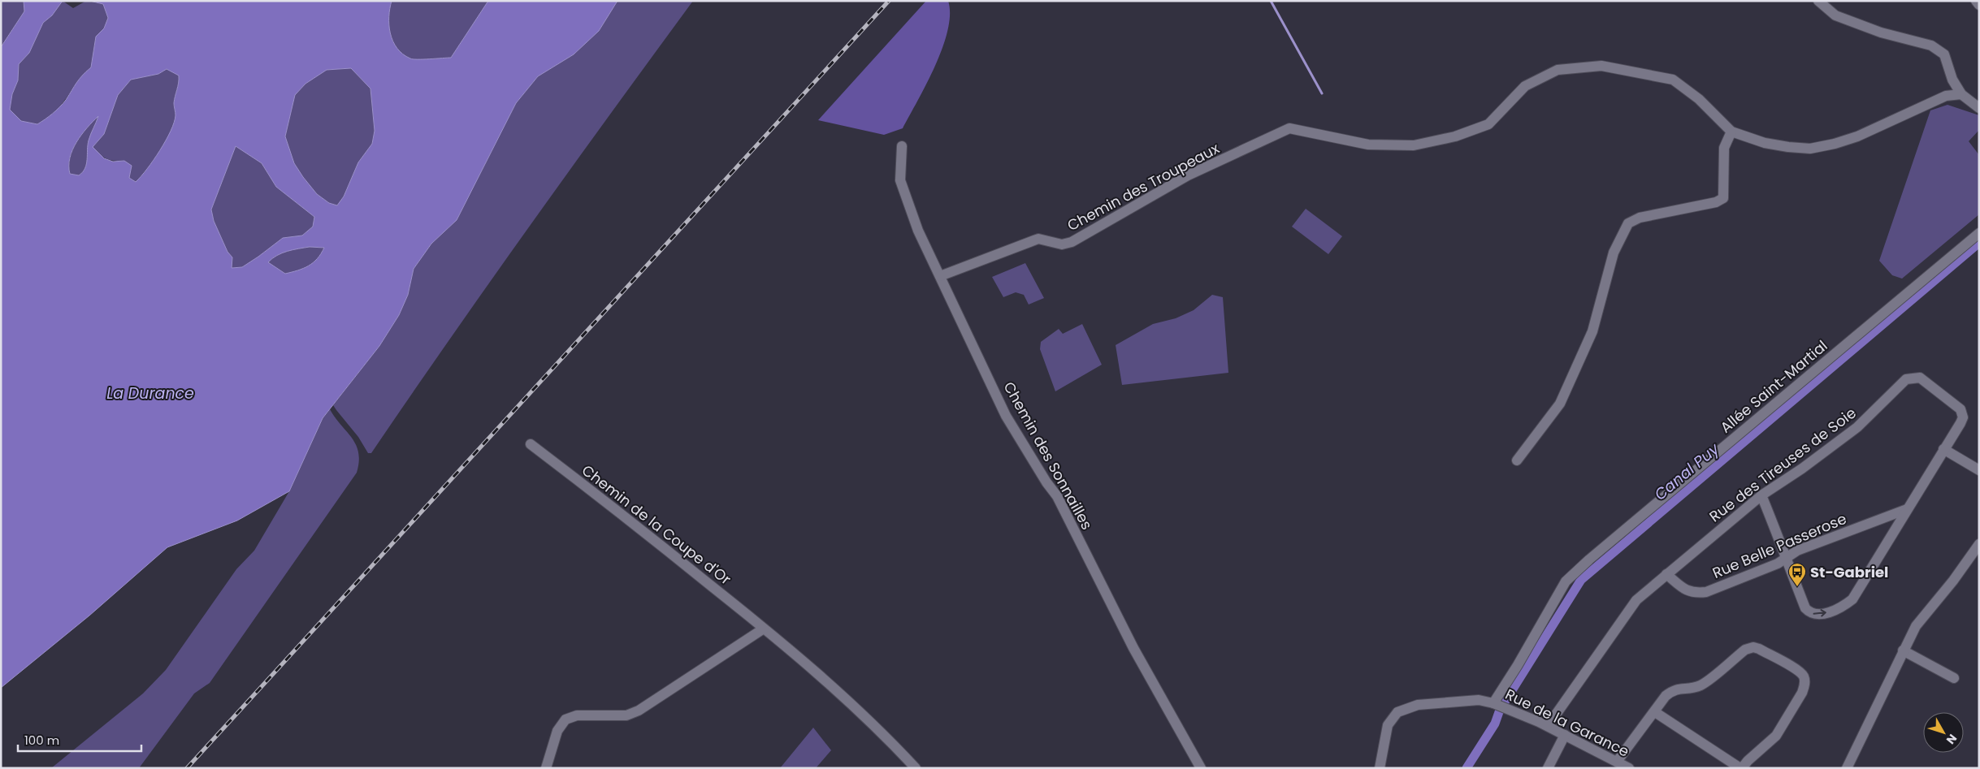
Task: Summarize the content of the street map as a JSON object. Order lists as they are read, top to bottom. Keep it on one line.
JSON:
{"streets":{"street":["Chemin des Troupeaux","Allée Saint-Martial","Chemin des Sonnailles","Rue des Tireuses de Soie","Chemin de la Coupe d'Or","Rue Belle Passerose","Rue de la Garance"]},"crossings":[["Chemin des Troupeaux","Chemin des Sonnailles"],["Allée Saint-Martial","Rue de la Garance"],["Rue des Tireuses de Soie","Rue Belle Passerose"],["Rue des Tireuses de Soie","Rue de la Garance"]],"water":["La Durance","Canal Puy"],"places":{"bus stop":["St-Gabriel"]},"scale_bar":"100 m","north":"bottom right"}
